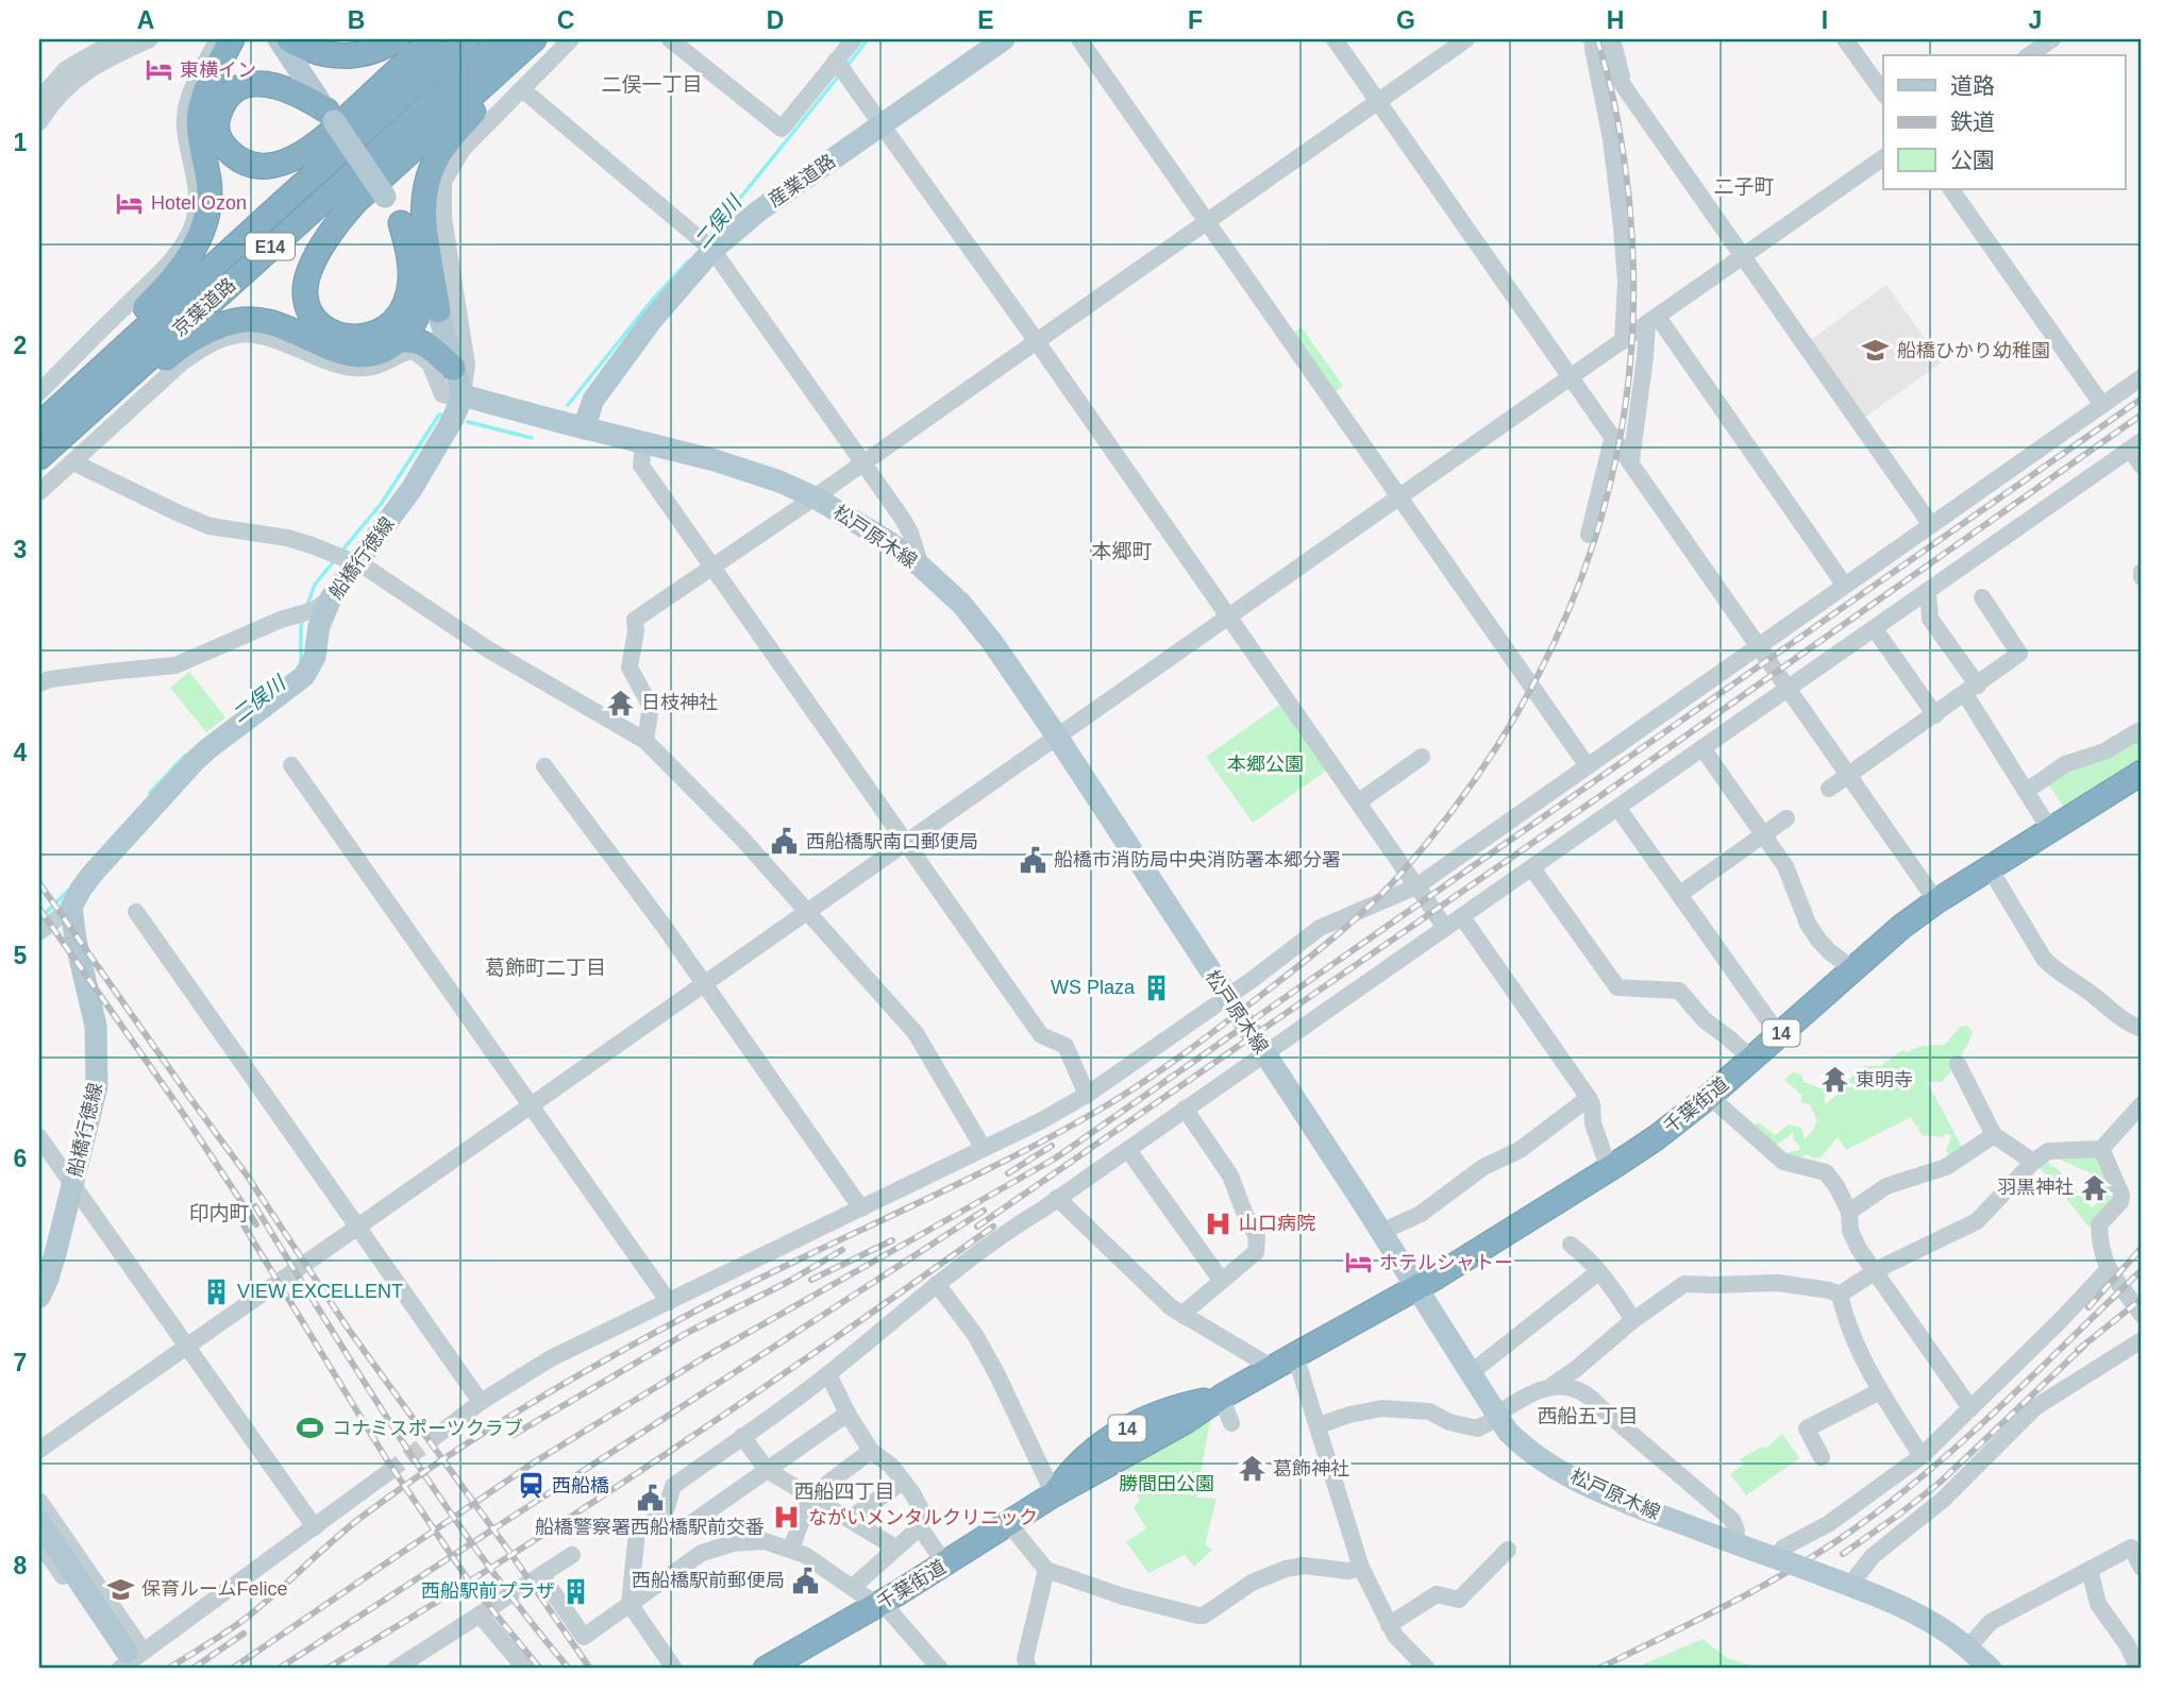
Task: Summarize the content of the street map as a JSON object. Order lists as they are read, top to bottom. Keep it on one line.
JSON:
{"streets":{"highway":["E14","京葉道路","14","千葉街道"],"main road":["産業道路","松戸原木線","船橋行徳線"]},"crossings":[["産業道路","松戸原木線"],["松戸原木線","船橋行徳線"],["松戸原木線","千葉街道"]],"districts":["二俣一丁目","二子町","本郷町","葛飾町二丁目","印内町","西船五丁目","西船四丁目"],"water":["二俣川"],"parks":["本郷公園","勝間田公園"],"places":{"hotel":["東横イン","Hotel Ozon","ホテルシャトー"],"school or university":["船橋ひかり幼稚園","保育ルームFelice"],"temple":["日枝神社","東明寺","羽黒神社","葛飾神社"],"public building":["西船橋駅南口郵便局","船橋市消防局中央消防署本郷分署","船橋警察署西船橋駅前交番","西船橋駅前郵便局"],"building":["WS Plaza","VIEW EXCELLENT","西船駅前プラザ"],"hospital":["山口病院","ながいメンタルクリニック"],"sports":["コナミスポーツクラブ"],"station":["西船橋"]},"legend":["道路","鉄道","公園"],"grid":{"columns":["A","B","C","D","E","F","G","H","I","J"],"rows":["1","2","3","4","5","6","7","8"]}}
